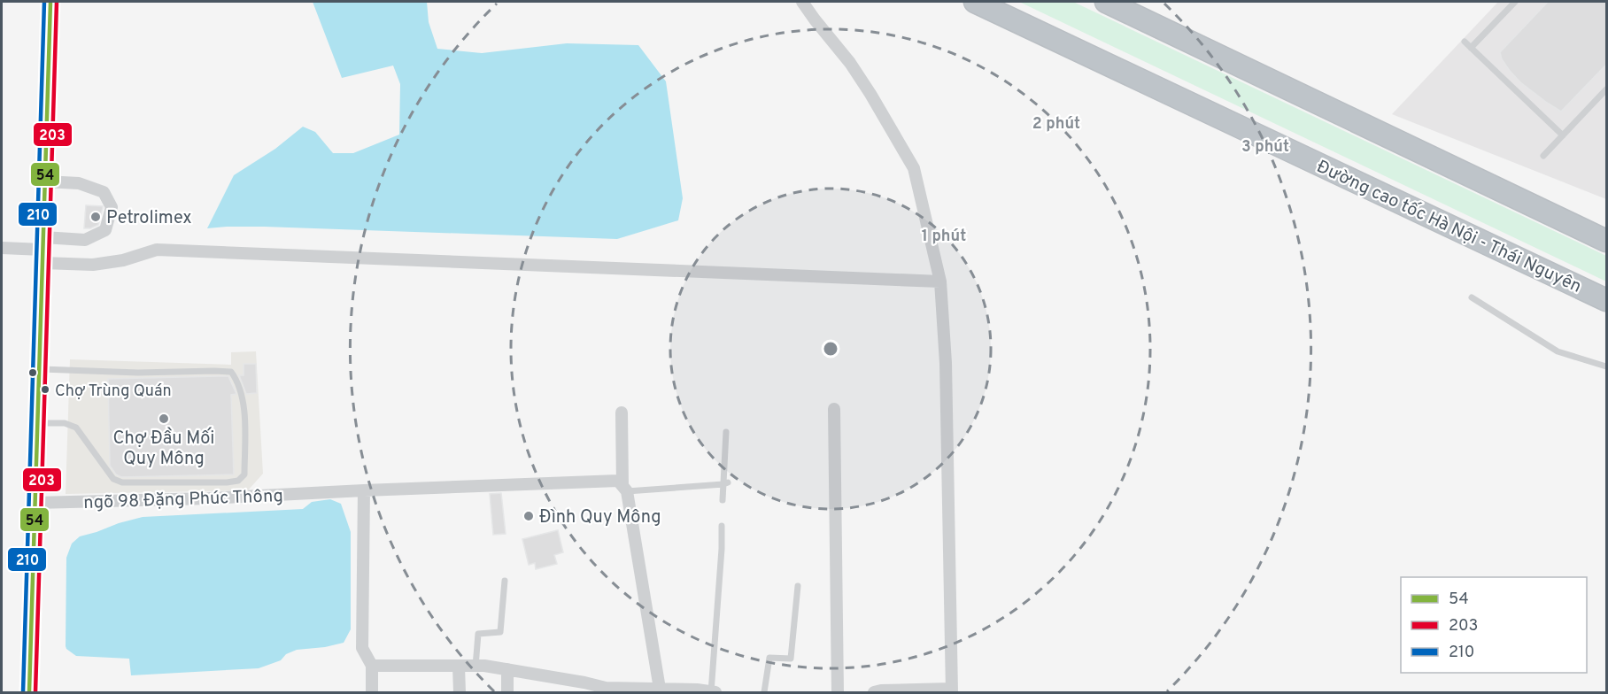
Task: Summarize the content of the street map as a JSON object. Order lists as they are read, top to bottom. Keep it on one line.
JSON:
{"streets":{"highway":["Đường cao tốc Hà Nội - Thái Nguyên"],"street":["ngõ 98 Đặng Phúc Thông"]},"places":["Petrolimex","Chợ Trùng Quán","Chợ Đầu Mối Quy Mông","Đình Quy Mông"],"lines":["transit line 54","transit line 203","transit line 210"],"legend":["54","203","210"],"rings":["2 phút","3 phút","1 phút"]}
